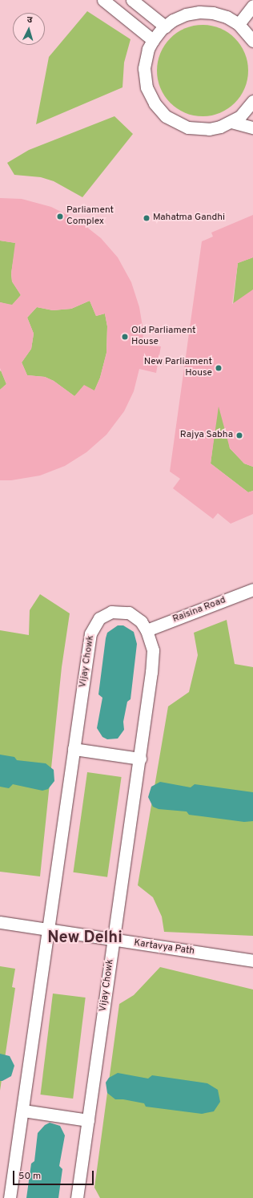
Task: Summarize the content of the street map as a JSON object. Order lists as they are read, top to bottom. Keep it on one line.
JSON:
{"streets":{"main road":["Raisina Road","Vijay Chowk","Kartavya Path"]},"crossings":[["Raisina Road","Vijay Chowk"],["Vijay Chowk","Kartavya Path"]],"districts":["New Delhi"],"places":["Parliament Complex","Mahatma Gandhi","Old Parliament House","New Parliament House","Rajya Sabha"],"scale_bar":"50 m","north":"top"}
